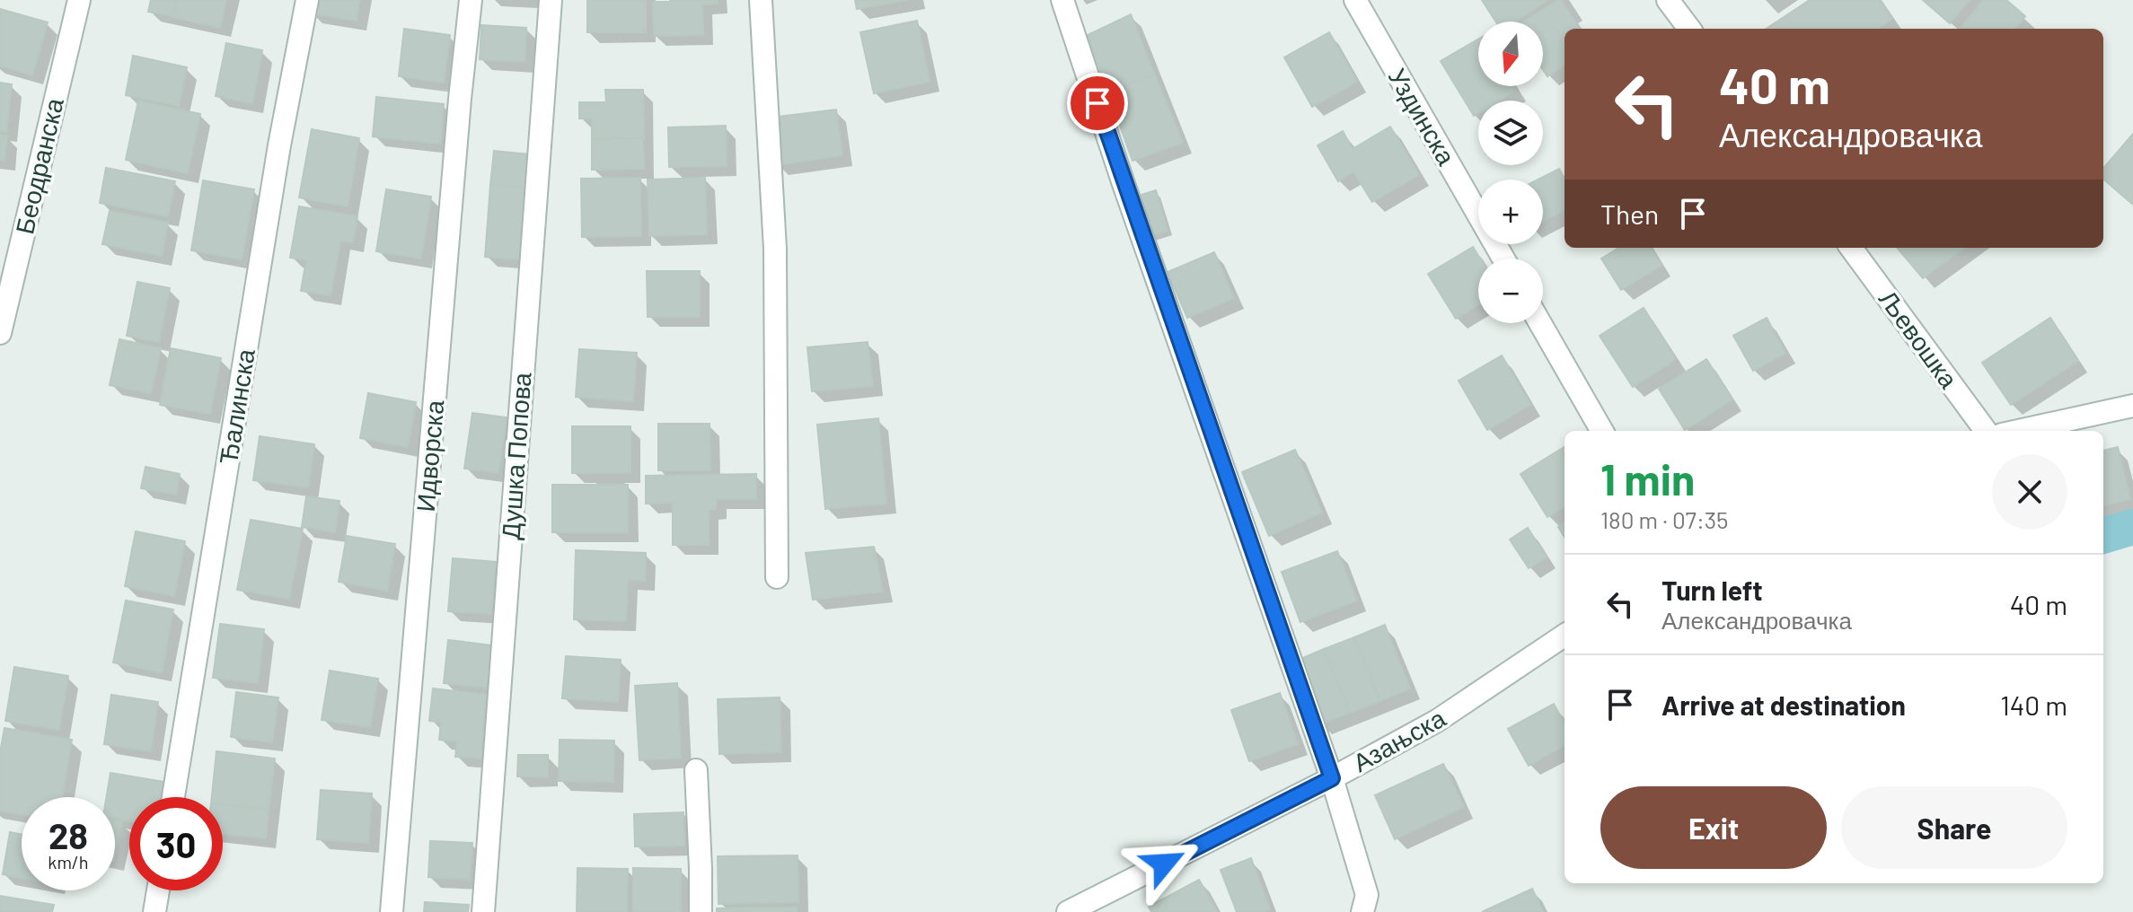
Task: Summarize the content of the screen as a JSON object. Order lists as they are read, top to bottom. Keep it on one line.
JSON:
{"streets":{"street":["Уздинска","Беодранска","Љевошка","Ђалинска","Идворска","Душка Попова","Азањска"]},"north":"bottom","page":{"map_buttons":["+","−"],"turn":["40 m","Александровачка"],"then":"Then","heading":["1 min","180 m · 07:35"],"list":[{"name":"Turn left","note":"Александровачка","value":"40 m"},{"name":"Arrive at destination","value":"140 m"}],"buttons":["Exit","Share"],"speed":"28 km/h","limit":"30"}}
